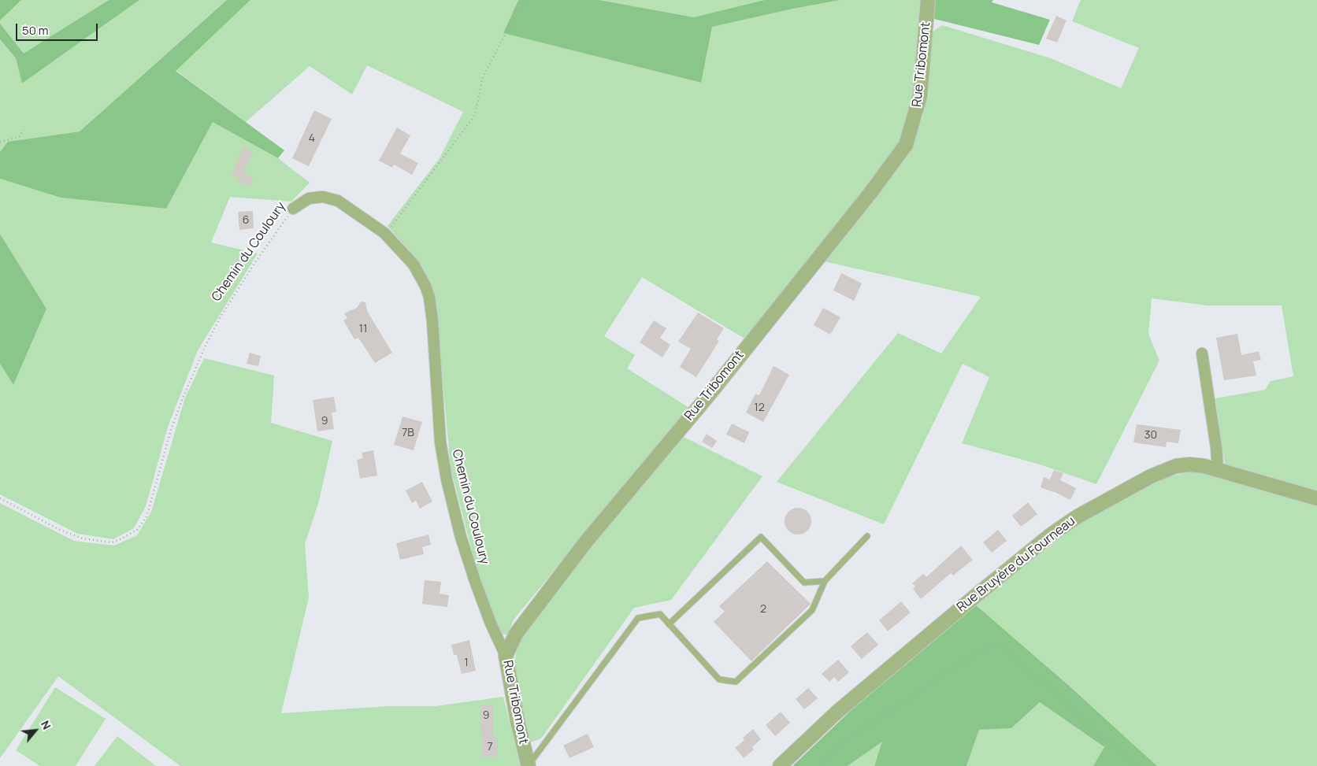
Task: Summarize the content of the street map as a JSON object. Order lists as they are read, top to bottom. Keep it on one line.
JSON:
{"streets":{"street":["Rue Tribomont","Chemin du Couloury","Rue Bruyère du Fourneau"]},"crossings":[["Rue Tribomont","Chemin du Couloury"]],"house_numbers":["4","6","11","12","9","7B","30","2","1","9","7"],"scale_bar":"50 m","north":"top right"}
